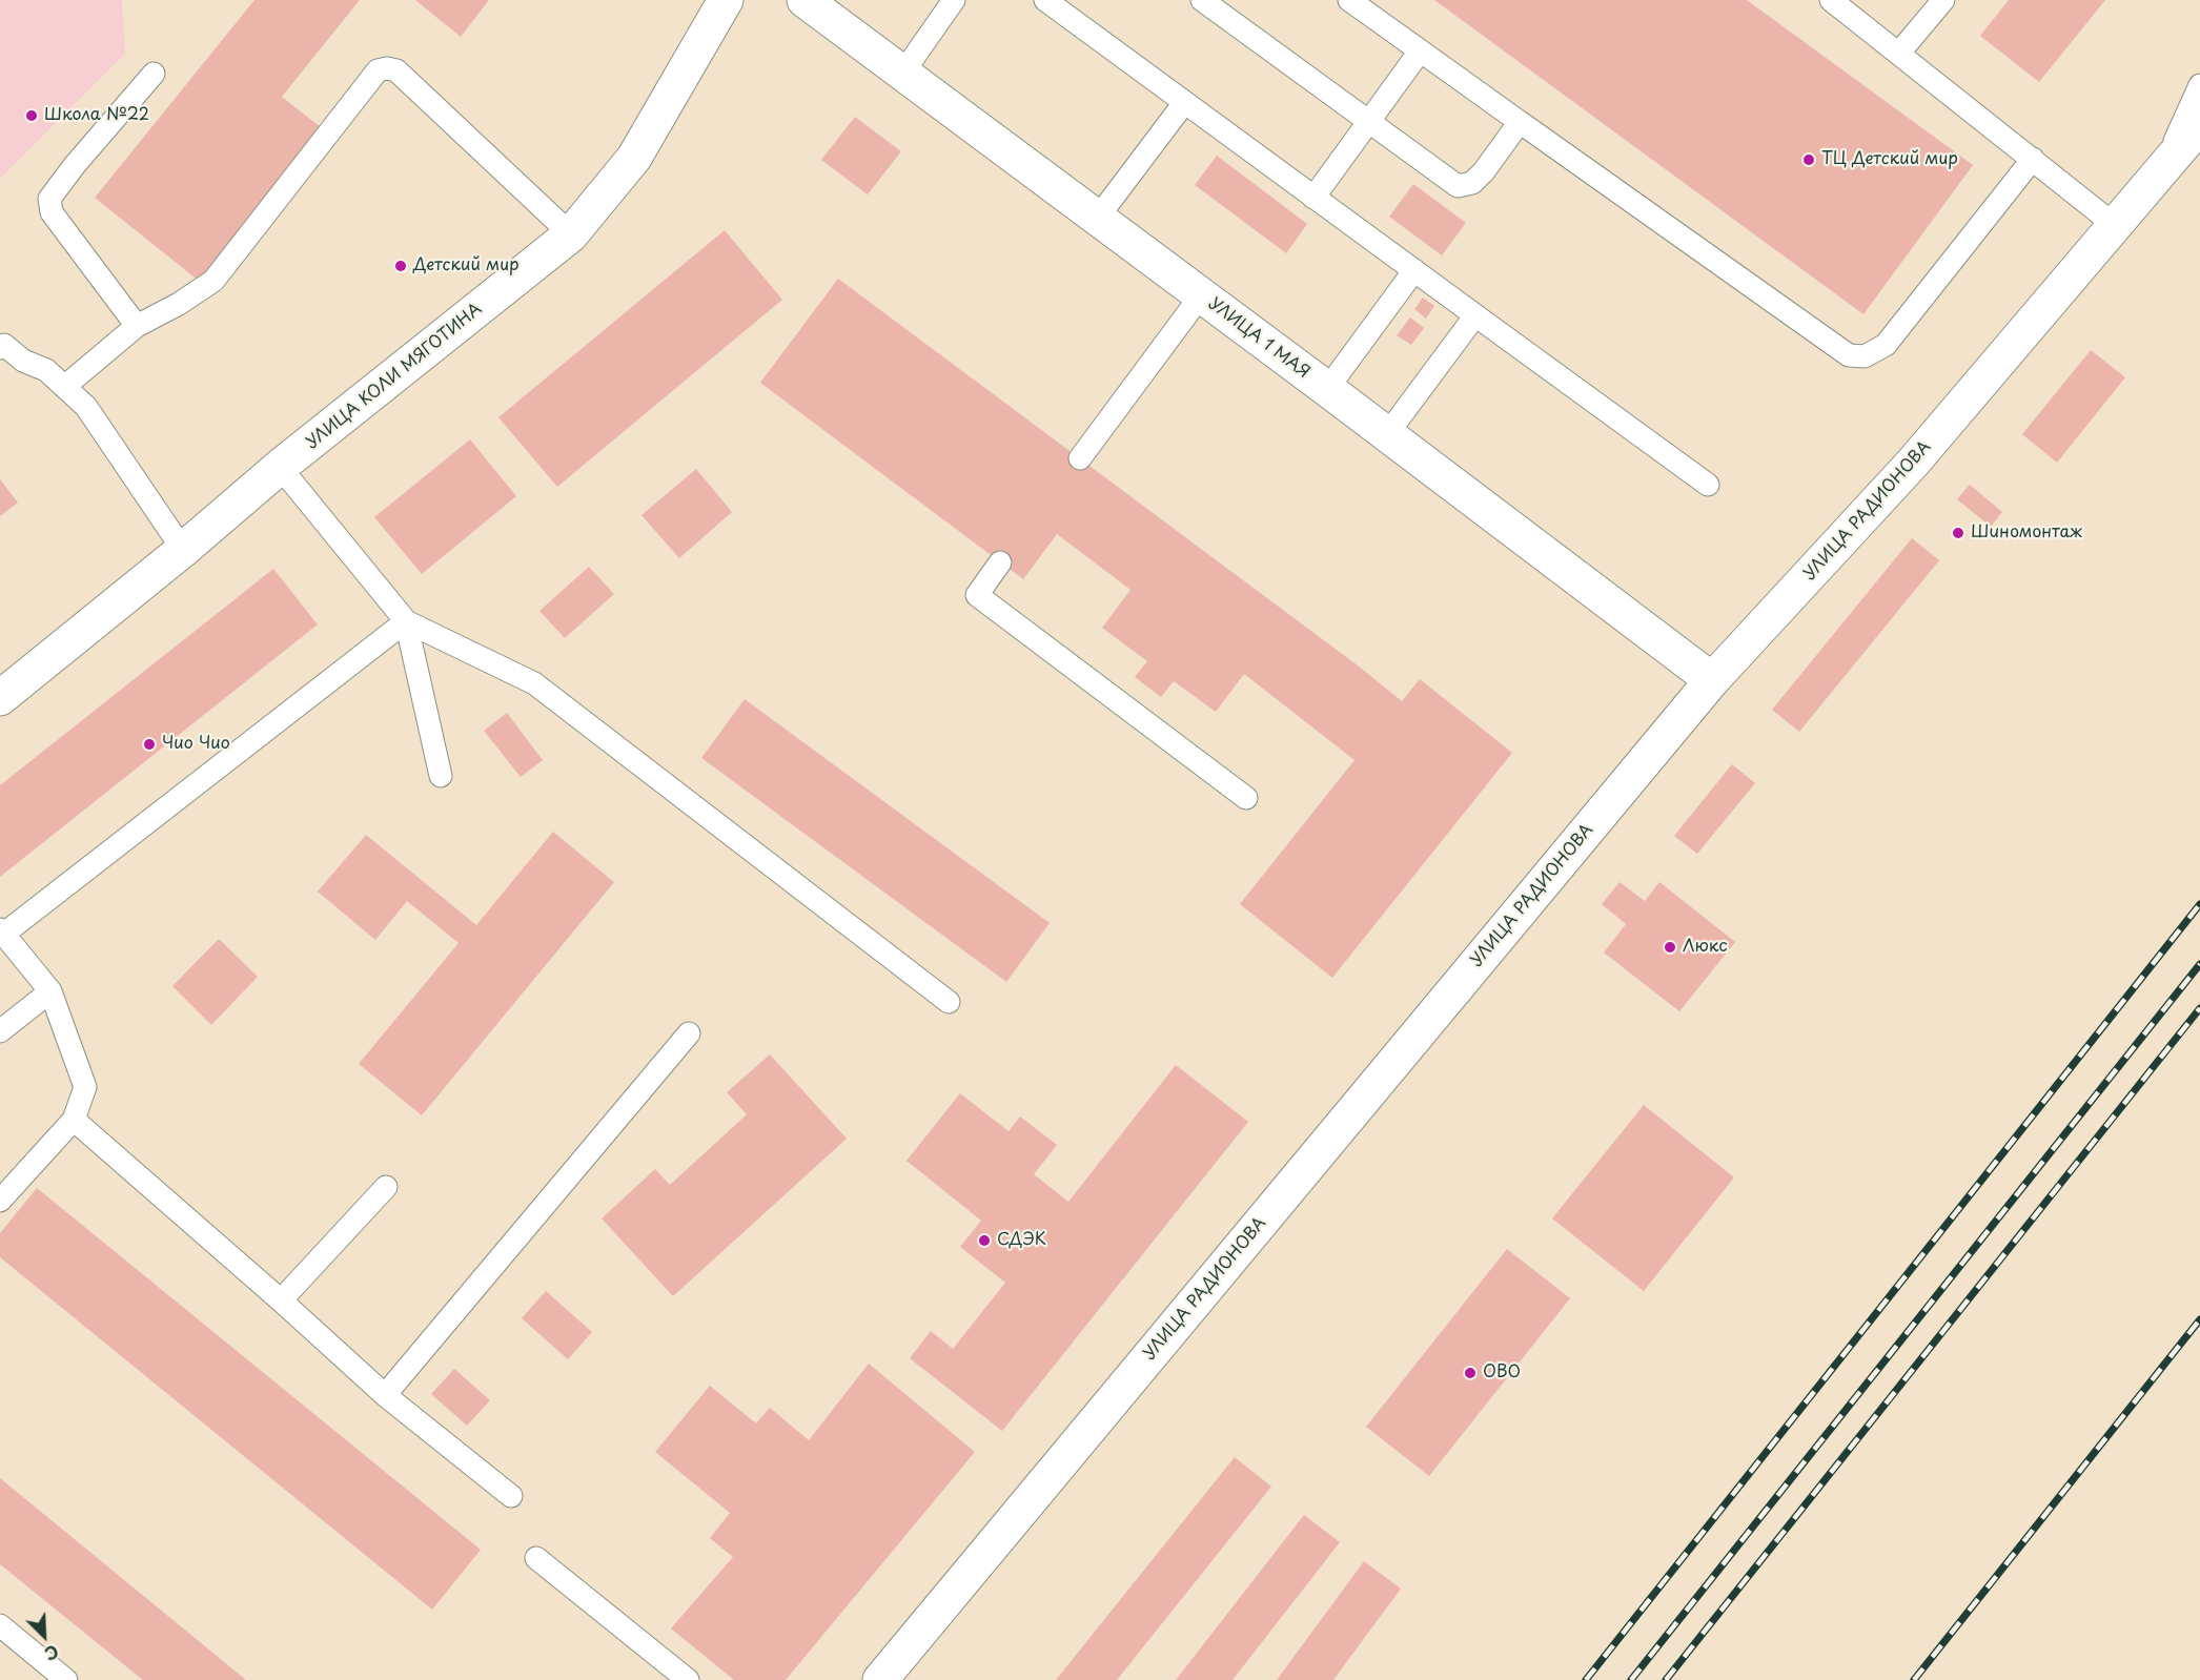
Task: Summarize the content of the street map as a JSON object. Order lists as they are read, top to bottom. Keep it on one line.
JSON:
{"streets":{"street":["УЛИЦА 1 МАЯ","УЛИЦА КОЛИ МЯГОТИНА","УЛИЦА РАДИОНОВА"]},"crossings":[["УЛИЦА 1 МАЯ","УЛИЦА РАДИОНОВА"]],"places":["Школа №22","ТЦ Детский мир","Детский мир","Шиномонтаж","Чио Чио","Люкс","СДЭК","OBO"],"north":"bottom right"}
